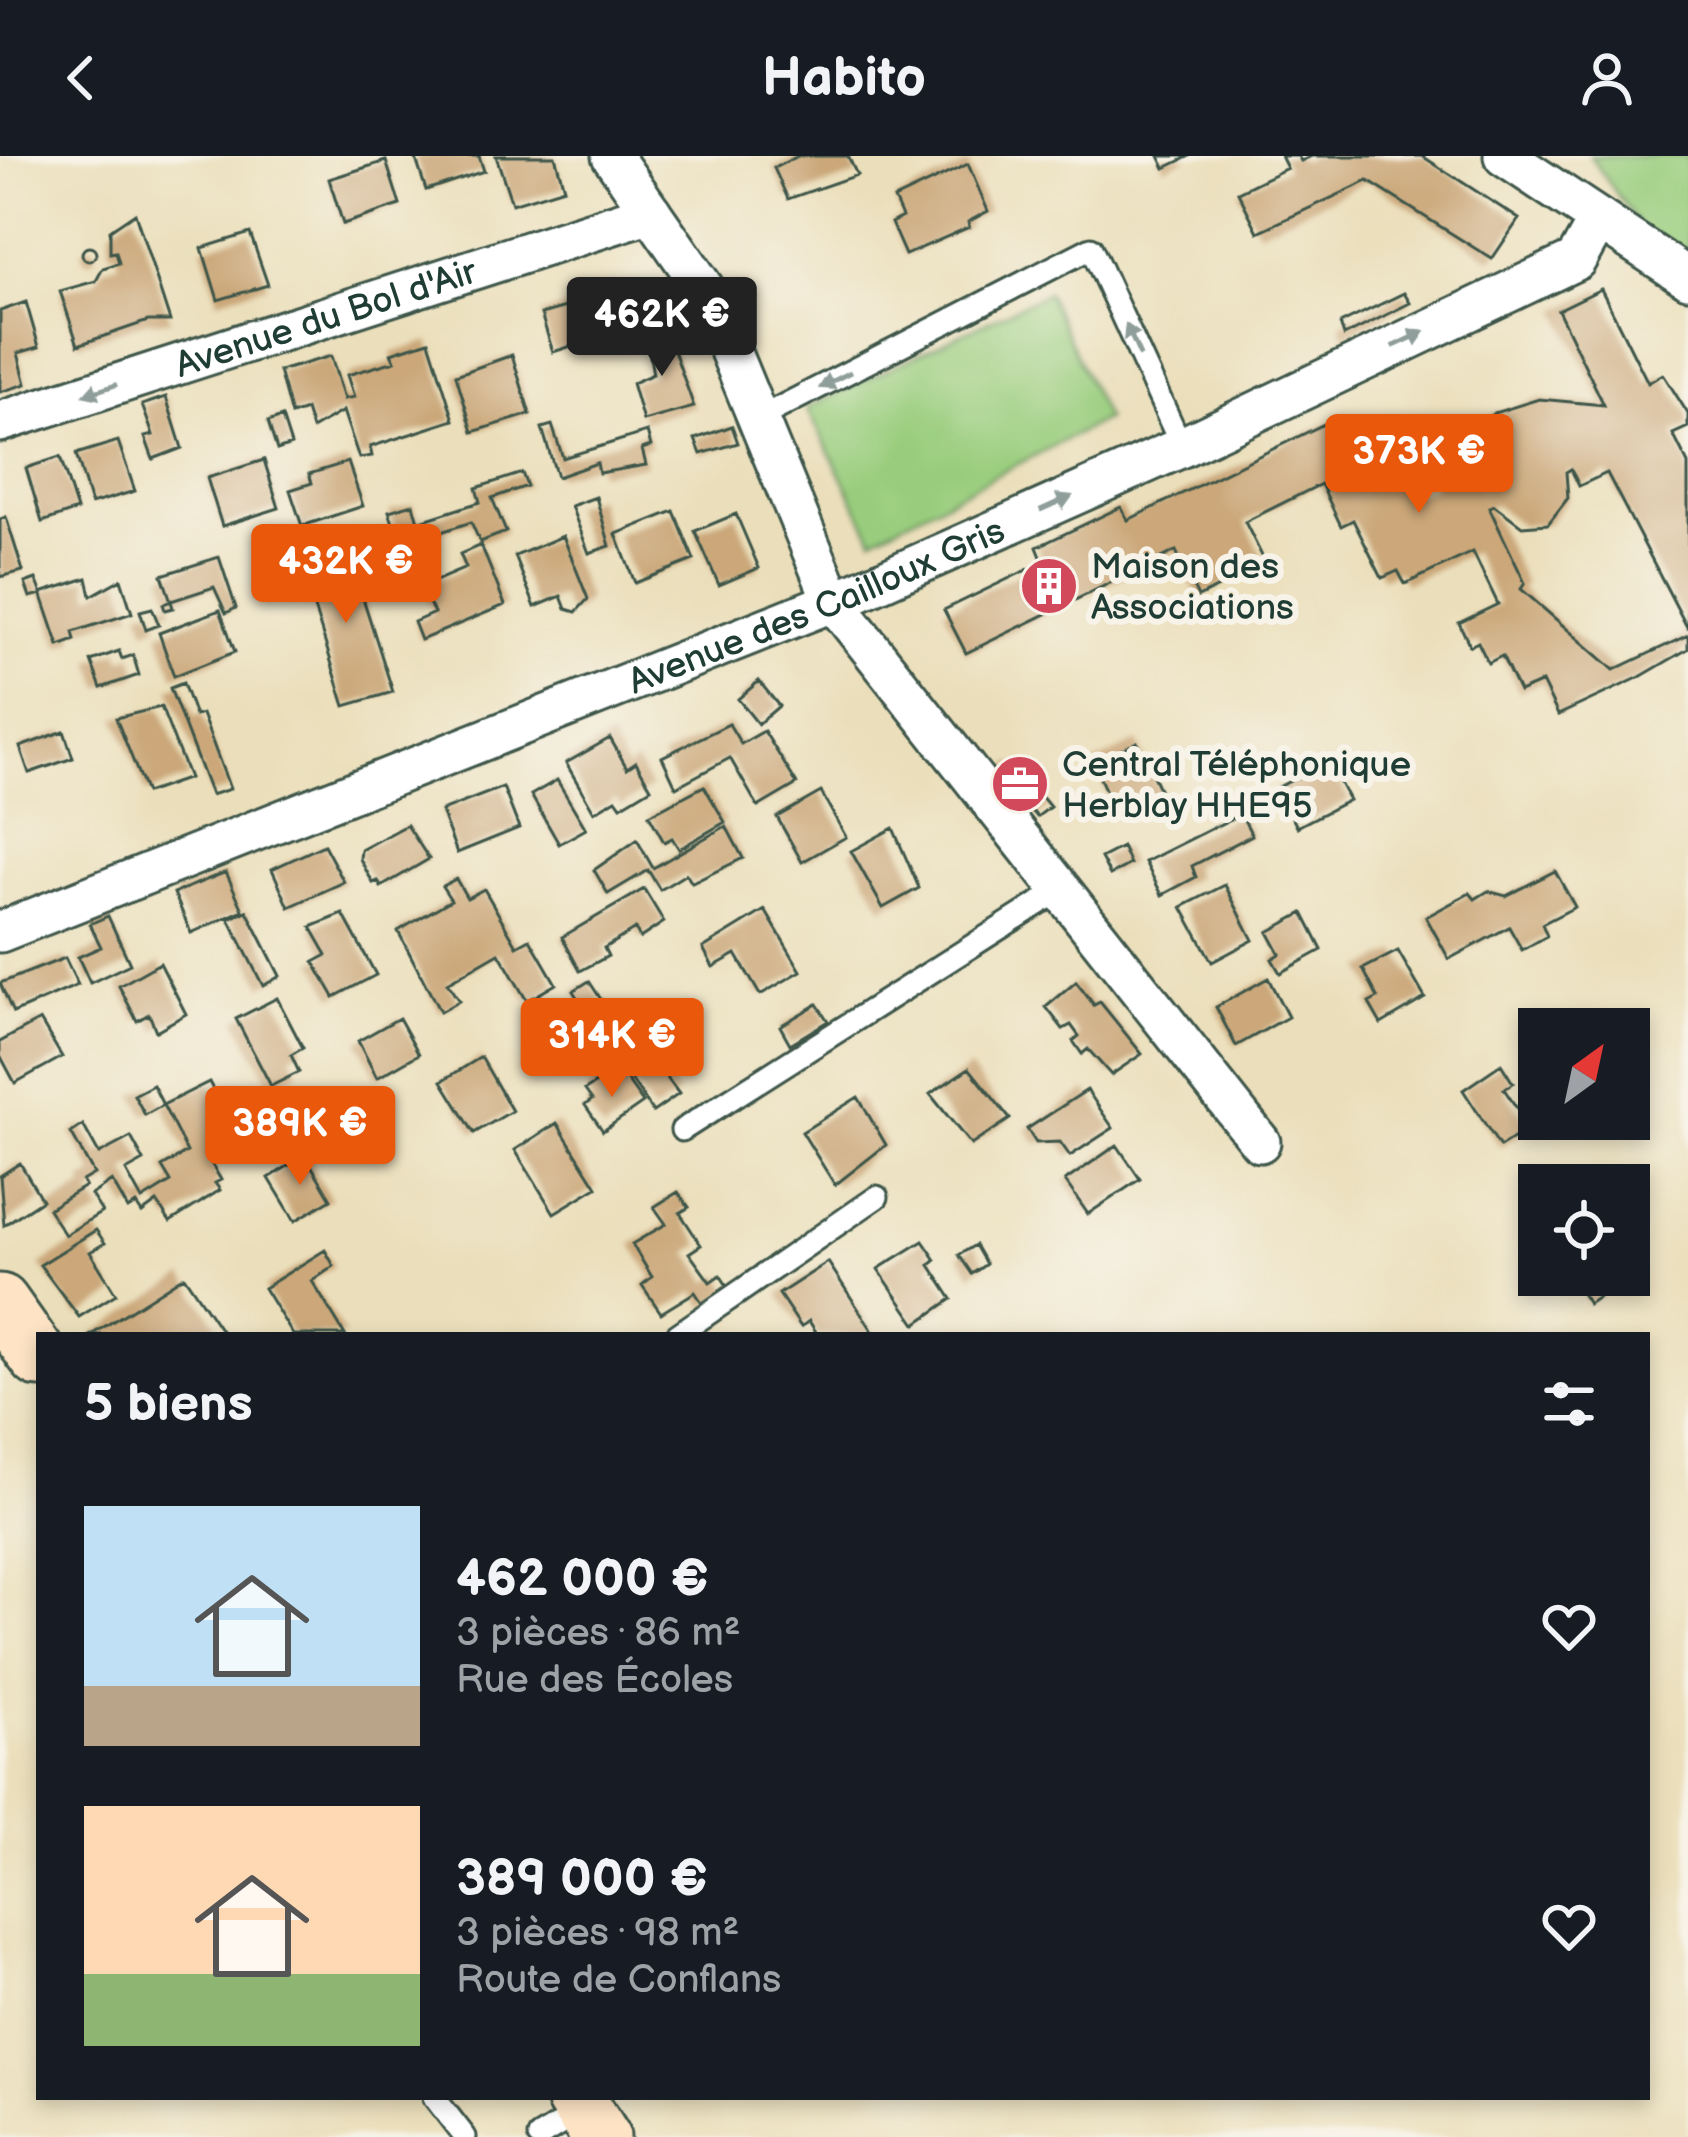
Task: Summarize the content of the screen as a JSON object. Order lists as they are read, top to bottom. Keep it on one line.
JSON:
{"streets":{"street":["Avenue du Bol d'Air","Avenue des Cailloux Gris"]},"one_way":["Avenue du Bol d'Air","Avenue des Cailloux Gris"],"places":{"building":["Maison des Associations"],"office":["Central Téléphonique Herblay HHE95"]},"north":"top right","page":{"header":"Habito","price":["462K €","373K €","432K €","314K €","389K €"],"heading":"5 biens","list":[{"name":"462 000 €","note":"3 pièces · 86 m² · Rue des Écoles"},{"name":"389 000 €","note":"3 pièces · 98 m² · Route de Conflans"}]}}
